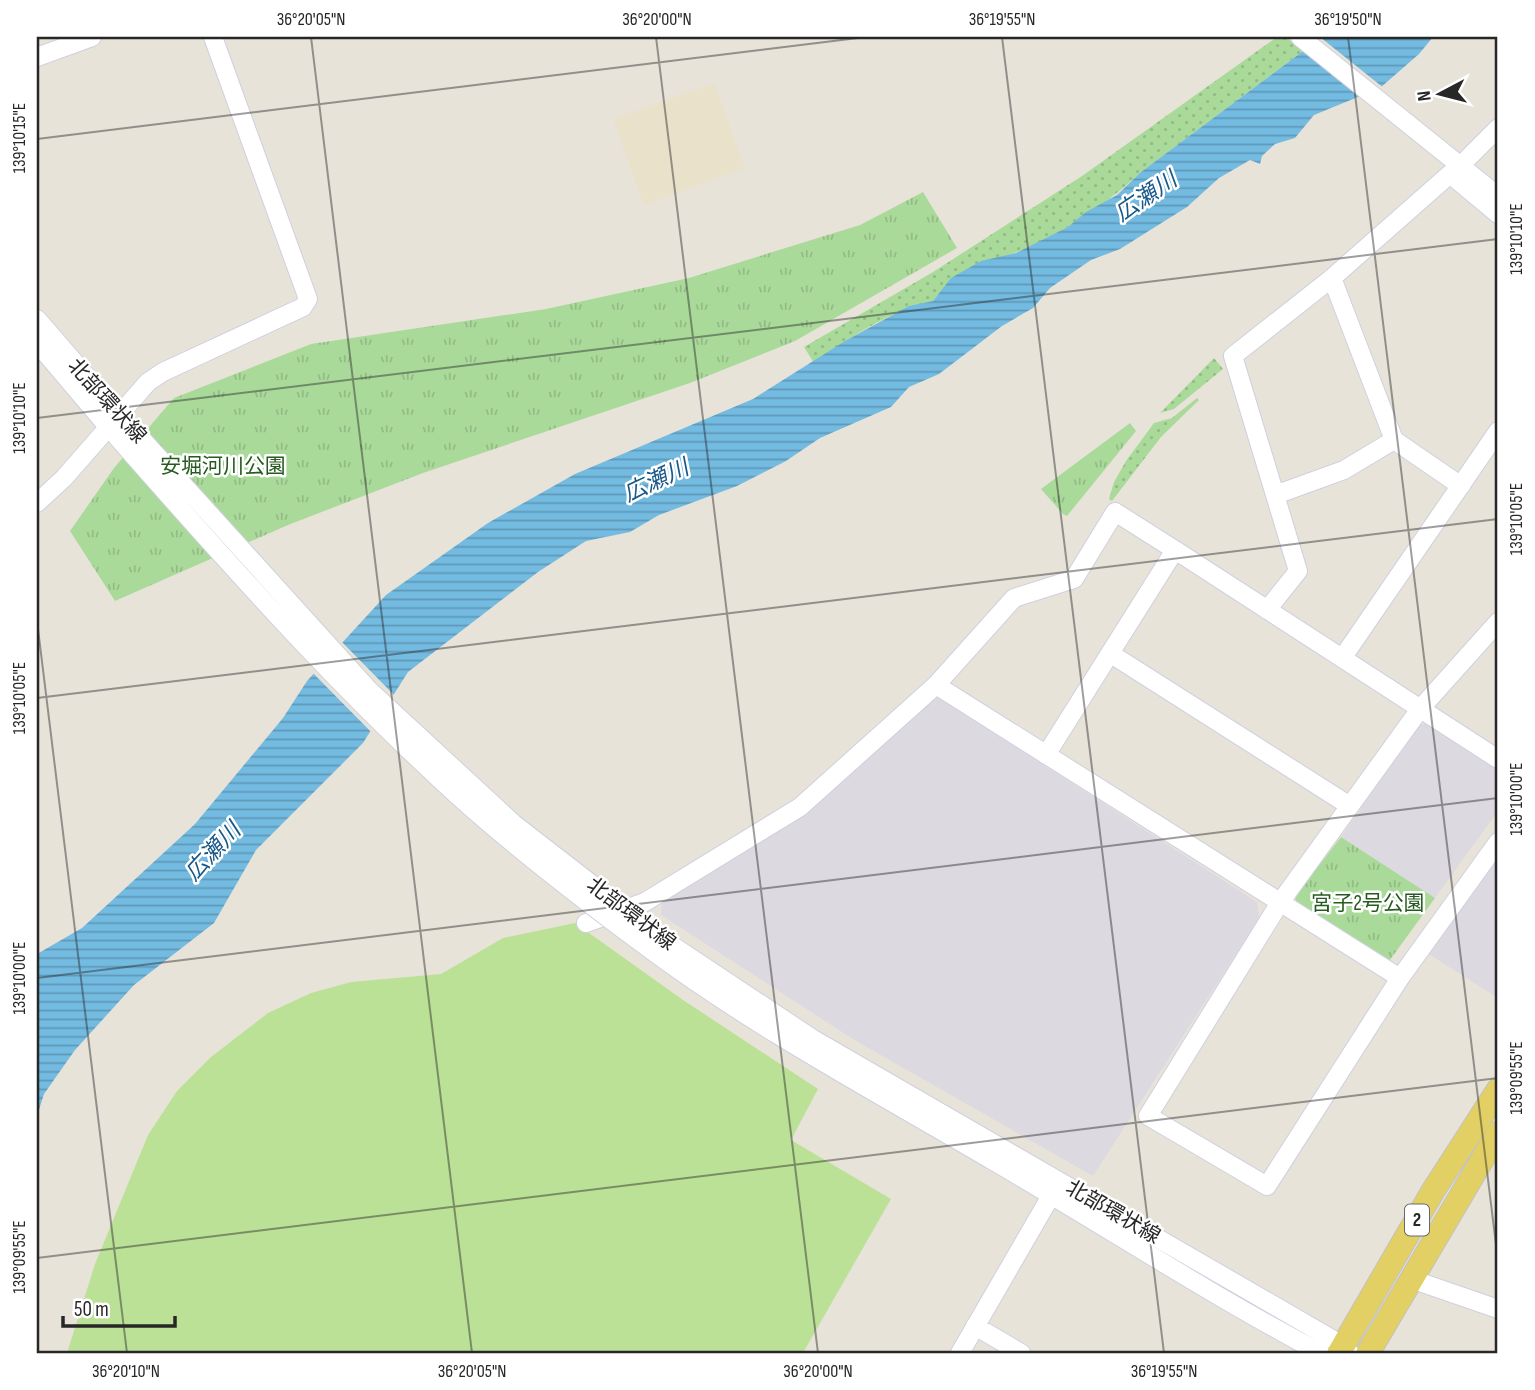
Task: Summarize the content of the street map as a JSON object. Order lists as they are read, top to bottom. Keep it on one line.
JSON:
{"streets":{"main road":["2"],"street":["北部環状線"]},"crossings":[["北部環状線","2"]],"water":["広瀬川"],"parks":["安堀河川公園","宮子2号公園"],"scale_bar":"50 m","north":"left","coordinates":["36°20'05\"N","36°20'00\"N","36°19'55\"N","36°19'50\"N","139°10'15\"E","139°10'10\"E","139°10'05\"E","139°10'00\"E","139°09'55\"E","36°20'10\"N"]}
